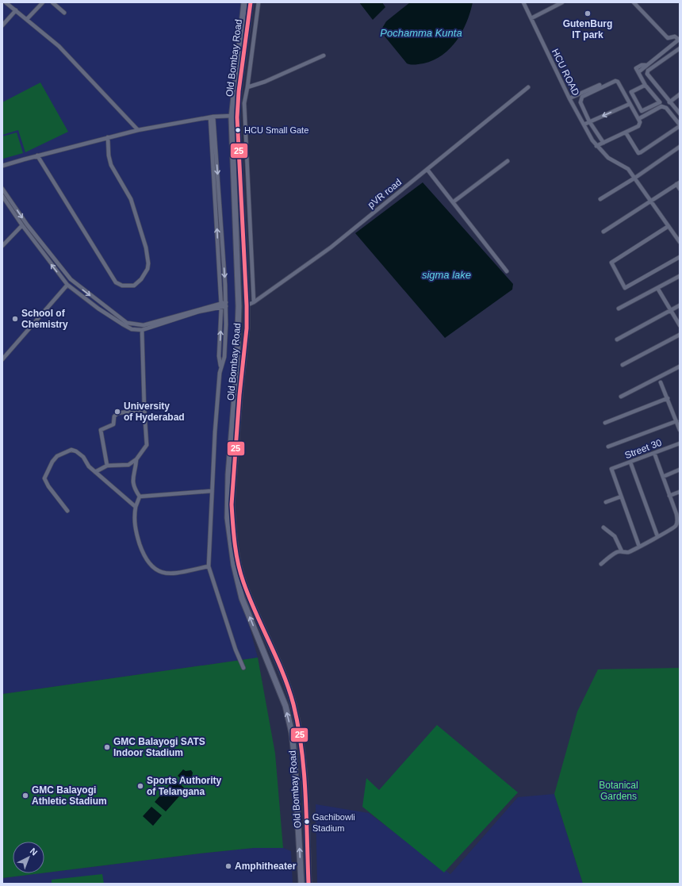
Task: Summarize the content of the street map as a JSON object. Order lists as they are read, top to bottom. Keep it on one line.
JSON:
{"streets":{"main road":["Old Bombay Road"],"street":["HCU ROAD","pVR road","Street 30"]},"crossings":[["Old Bombay Road","pVR road"]],"water":["Pochamma Kunta","sigma lake"],"parks":["Botanical Gardens"],"places":["GutenBurg IT park","HCU Small Gate","School of Chemistry","University of Hyderabad","GMC Balayogi SATS Indoor Stadium","Sports Authority of Telangana","GMC Balayogi Athletic Stadium","Gachibowli Stadium","Amphitheater"],"lines":["transit line 25"],"north":"top right"}
